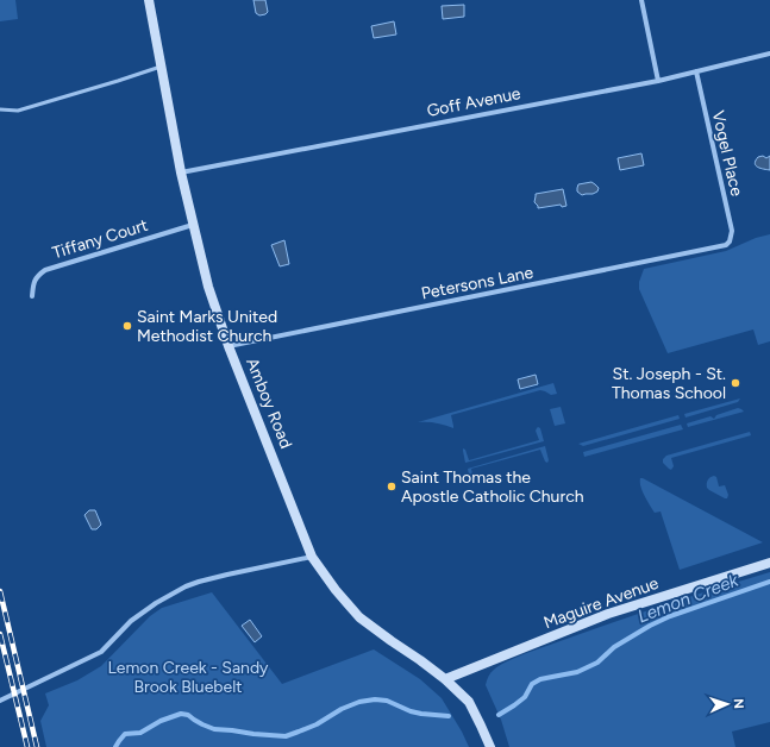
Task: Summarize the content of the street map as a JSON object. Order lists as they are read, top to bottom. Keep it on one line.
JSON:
{"streets":{"main road":["Amboy Road","Maguire Avenue"],"street":["Goff Avenue","Vogel Place","Tiffany Court","Petersons Lane"]},"crossings":[["Goff Avenue","Vogel Place"],["Goff Avenue","Amboy Road"],["Vogel Place","Petersons Lane"],["Tiffany Court","Amboy Road"],["Petersons Lane","Amboy Road"],["Amboy Road","Maguire Avenue"]],"water":["Lemon Creek"],"parks":["Lemon Creek - Sandy Brook Bluebelt"],"places":["Saint Marks United Methodist Church","St. Joseph - St. Thomas School","Saint Thomas the Apostle Catholic Church"],"north":"right"}
